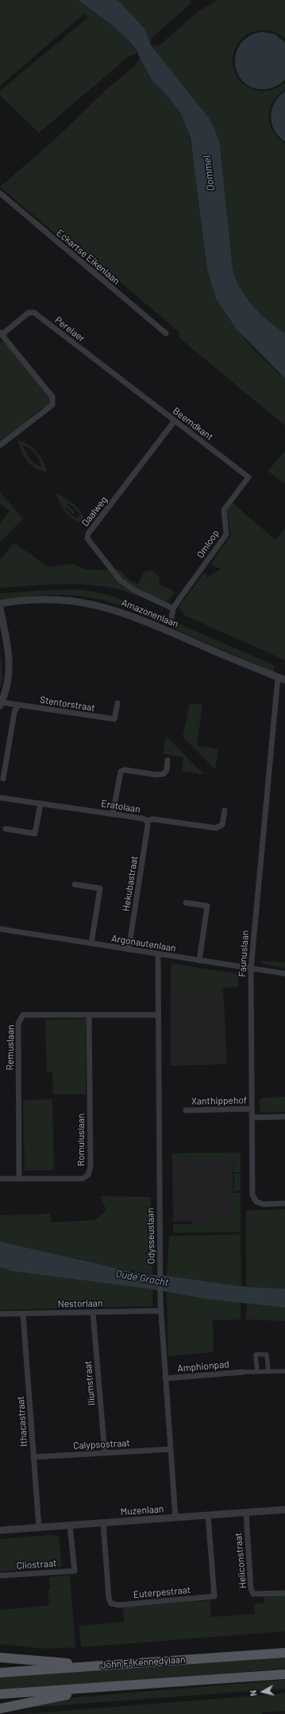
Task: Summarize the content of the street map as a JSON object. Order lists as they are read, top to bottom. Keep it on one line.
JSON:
{"streets":{"main road":["John F. Kennedylaan"],"street":["Eckartse Eikenlaan","Perelaer","Beemdkant","Daalweg","Omloop","Amazonenlaan","Stentorstraat","Eratolaan","Hekubastraat","Argonautenlaan","Faunuslaan","Remuslaan","Xanthippehof","Romuluslaan","Odysseuslaan","Nestorlaan","Amphionpad","Iliumstraat","Ithacastraat","Calypsostraat","Muzenlaan","Heliconstraat","Cliostraat","Euterpestraat"]},"crossings":[["Perelaer","Beemdkant"],["Beemdkant","Daalweg"],["Beemdkant","Omloop"],["Daalweg","Omloop"],["Amazonenlaan","Faunuslaan"],["Eratolaan","Hekubastraat"],["Hekubastraat","Argonautenlaan"],["Argonautenlaan","Faunuslaan"],["Argonautenlaan","Odysseuslaan"],["Faunuslaan","Xanthippehof"],["Remuslaan","Romuluslaan"],["Remuslaan","Odysseuslaan"],["Odysseuslaan","Nestorlaan"],["Odysseuslaan","Amphionpad"],["Odysseuslaan","Calypsostraat"],["Odysseuslaan","Muzenlaan"],["Nestorlaan","Iliumstraat"],["Nestorlaan","Ithacastraat"],["Iliumstraat","Calypsostraat"],["Ithacastraat","Calypsostraat"],["Ithacastraat","Muzenlaan"],["Muzenlaan","Heliconstraat"],["Muzenlaan","Cliostraat"],["Muzenlaan","Euterpestraat"]],"water":["Dommel","Oude Gracht"],"north":"left"}
